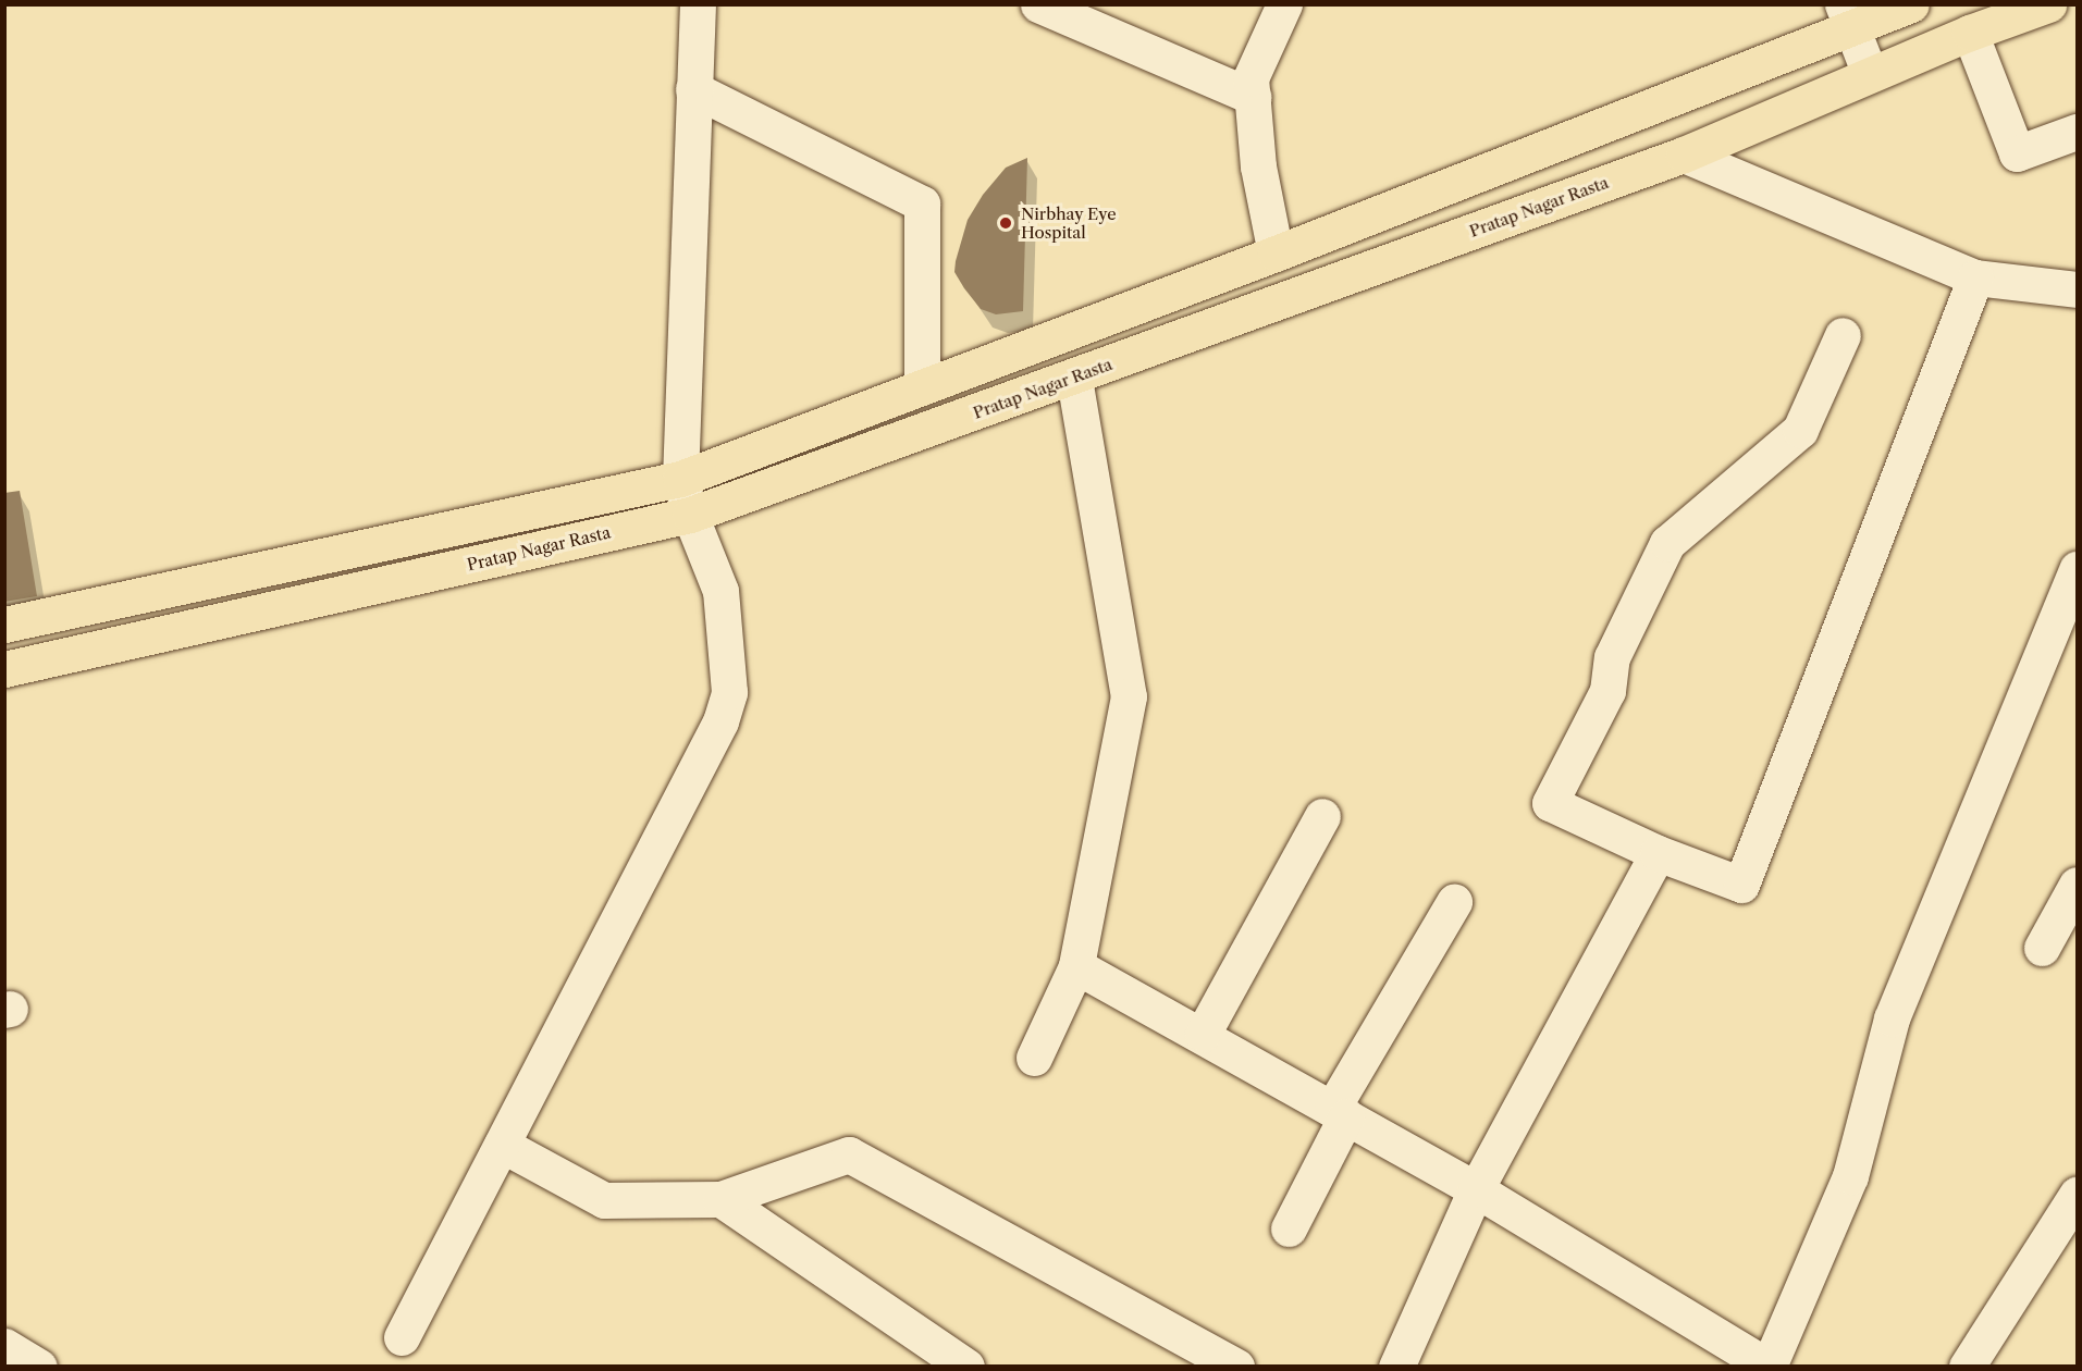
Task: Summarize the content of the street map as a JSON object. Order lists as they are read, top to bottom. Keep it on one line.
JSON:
{"streets":{"highway":["Pratap Nagar Rasta"]},"places":["Nirbhay Eye Hospital"]}
